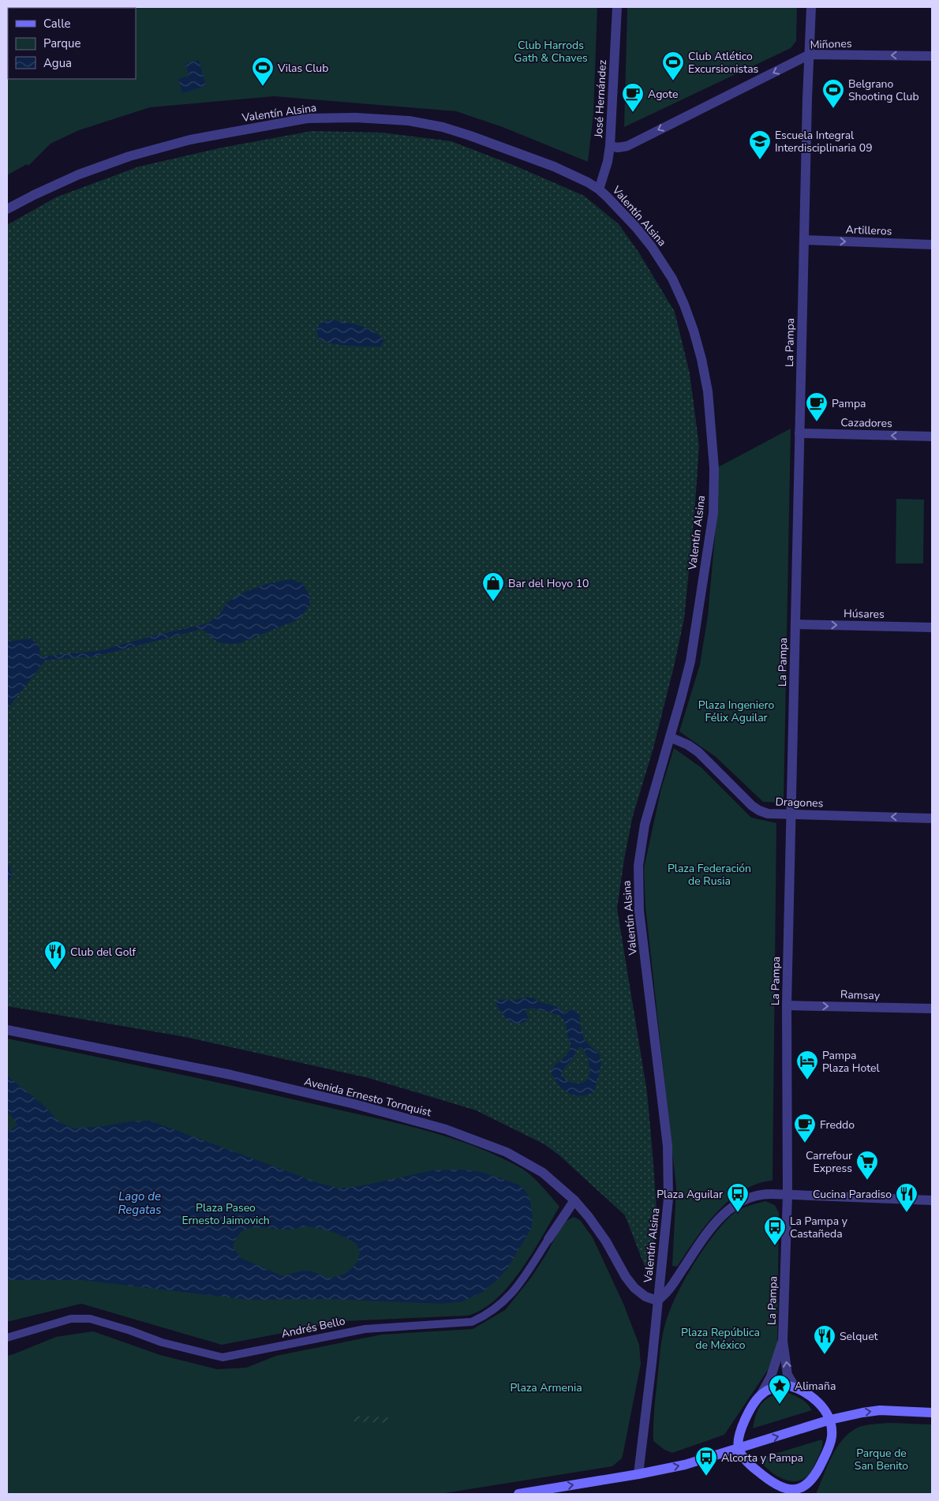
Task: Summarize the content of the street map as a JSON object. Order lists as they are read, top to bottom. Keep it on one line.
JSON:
{"streets":{"street":["Miñones","José Hernández","Valentín Alsina","Artilleros","La Pampa","Cazadores","Húsares","Dragones","Ramsay","Avenida Ernesto Tornquist","Andrés Bello"]},"crossings":[["Miñones","José Hernández"],["Miñones","La Pampa"],["José Hernández","Valentín Alsina"],["Valentín Alsina","Dragones"],["Valentín Alsina","Avenida Ernesto Tornquist"],["Artilleros","La Pampa"],["La Pampa","Cazadores"],["La Pampa","Húsares"],["La Pampa","Dragones"],["La Pampa","Ramsay"],["Avenida Ernesto Tornquist","Andrés Bello"]],"one_way":["Miñones","Artilleros","Cazadores","Húsares","Dragones","Ramsay"],"water":["Lago de Regatas"],"parks":["Club Harrods Gath & Chaves","Plaza Ingeniero Félix Aguilar","Plaza Federación de Rusia","Plaza Paseo Ernesto Jaimovich","Plaza República de México","Plaza Armenia","Parque de San Benito"],"places":{"sports":["Club Atlético Excursionistas","Vilas Club","Belgrano Shooting Club"],"cafe":["Agote","Pampa","Freddo"],"school or university":["Escuela Integral Interdisciplinaria 09"],"shop":["Bar del Hoyo 10"],"restaurant":["Club del Golf","Cucina Paradiso","Selquet"],"hotel":["Pampa Plaza Hotel"],"supermarket":["Carrefour Express"],"bus stop":["Plaza Aguilar","La Pampa y Castañeda","Alcorta y Pampa"],"place":["Alimaña"]},"legend":["Calle","Parque","Agua"]}
